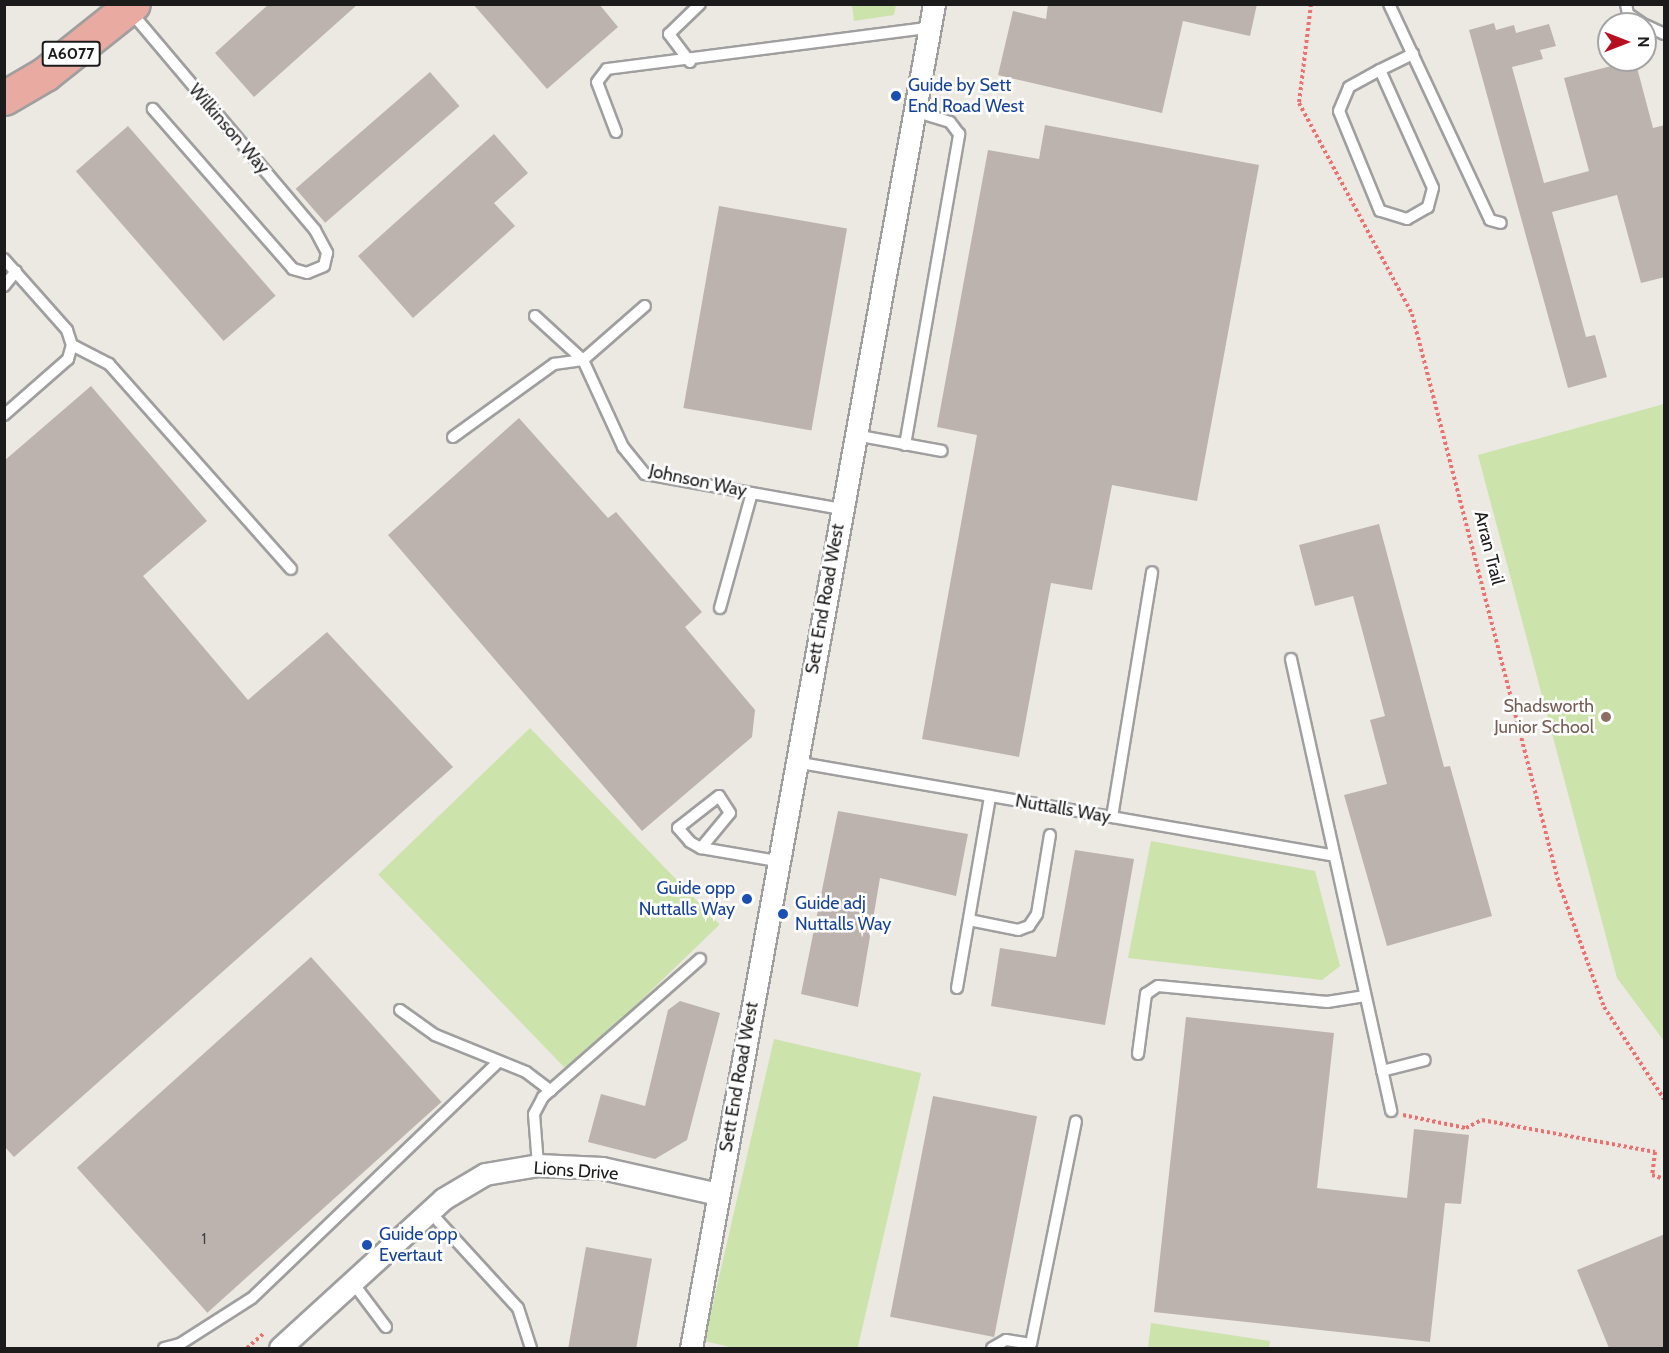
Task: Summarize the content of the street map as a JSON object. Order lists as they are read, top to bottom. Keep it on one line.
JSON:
{"streets":{"highway":["A6077"],"street":["Sett End Road West","Lions Drive"],"lane":["Wilkinson Way","Johnson Way","Nuttalls Way"],"path":["Arran Trail"]},"crossings":[["A6077","Wilkinson Way"],["Johnson Way","Sett End Road West"],["Sett End Road West","Nuttalls Way"],["Sett End Road West","Lions Drive"]],"places":["Guide by Sett End Road West","Shadsworth Junior School","Guide opp Nuttalls Way","Guide adj Nuttalls Way","Guide opp Evertaut"],"house_numbers":["1"],"north":"right"}
